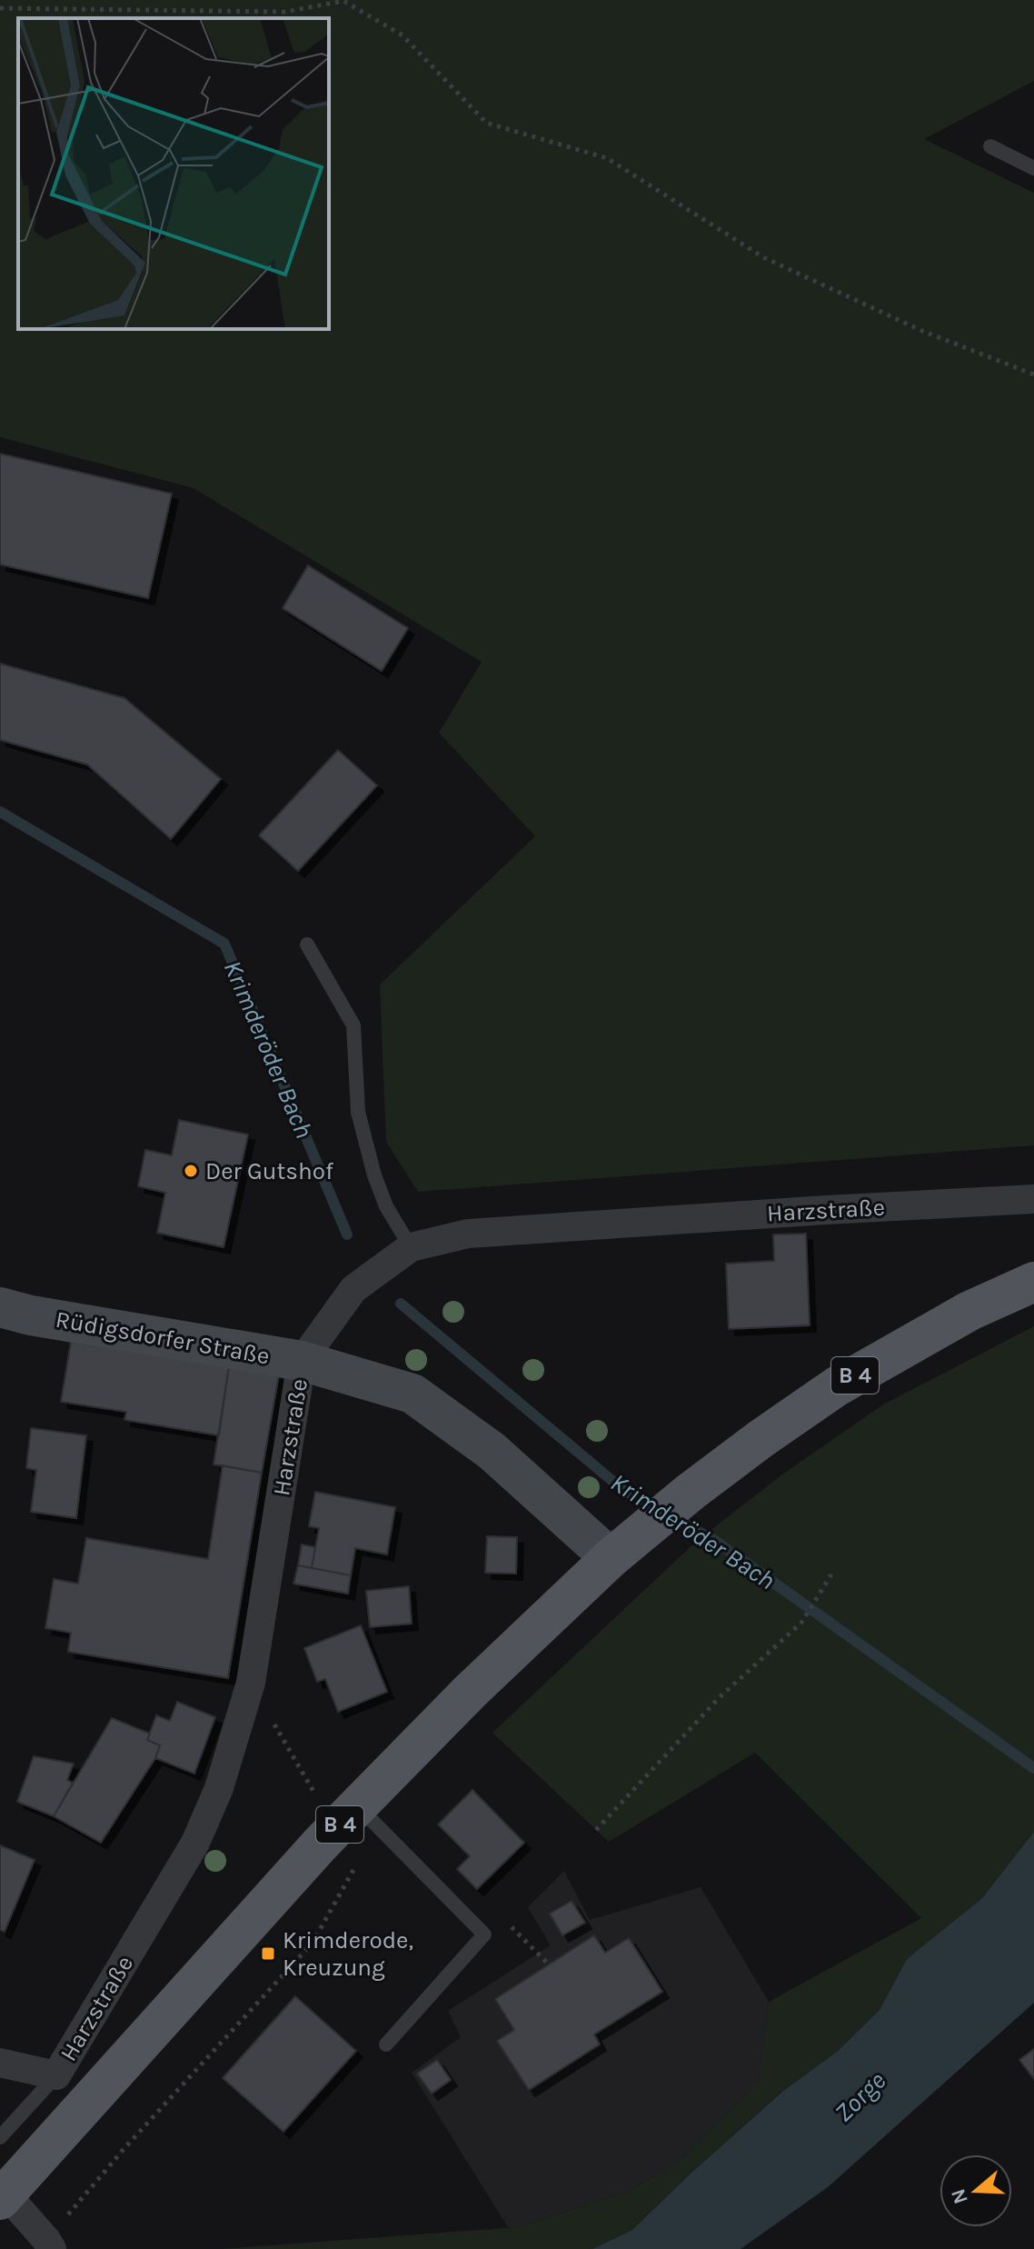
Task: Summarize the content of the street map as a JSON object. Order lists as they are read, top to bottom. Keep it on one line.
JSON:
{"streets":{"main road":["Harzstraße","B 4"],"street":["Rüdigsdorfer Straße"]},"crossings":[["Harzstraße","Rüdigsdorfer Straße"]],"water":["Krimderöder Bach","Zorge"],"places":{"other":["Der Gutshof"],"transit":["Krimderode, Kreuzung"]},"north":"left"}
